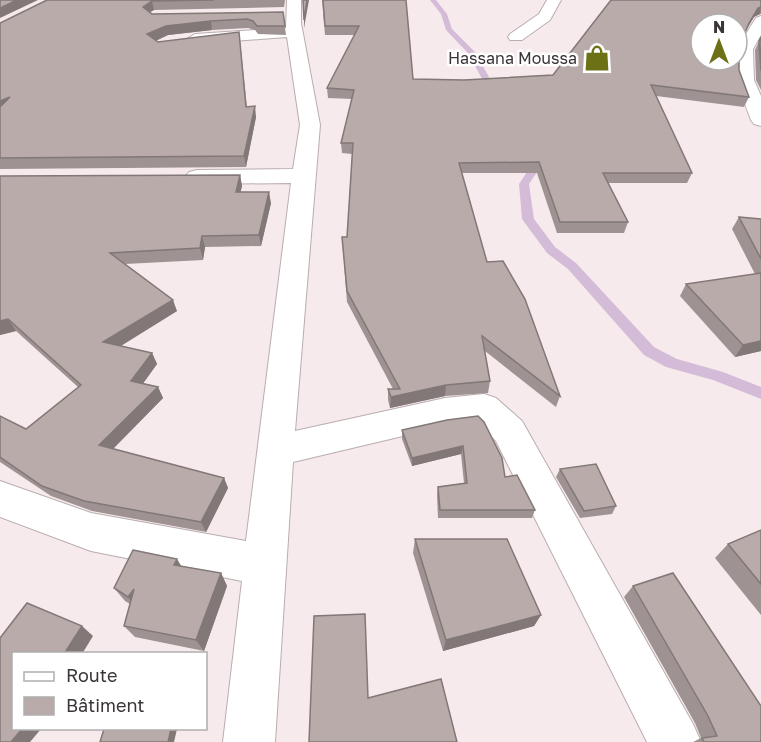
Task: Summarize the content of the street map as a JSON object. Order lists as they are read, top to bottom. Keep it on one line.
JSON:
{"places":{"shop":["Hassana Moussa"]},"legend":["Route","Bâtiment"],"north":"top"}
